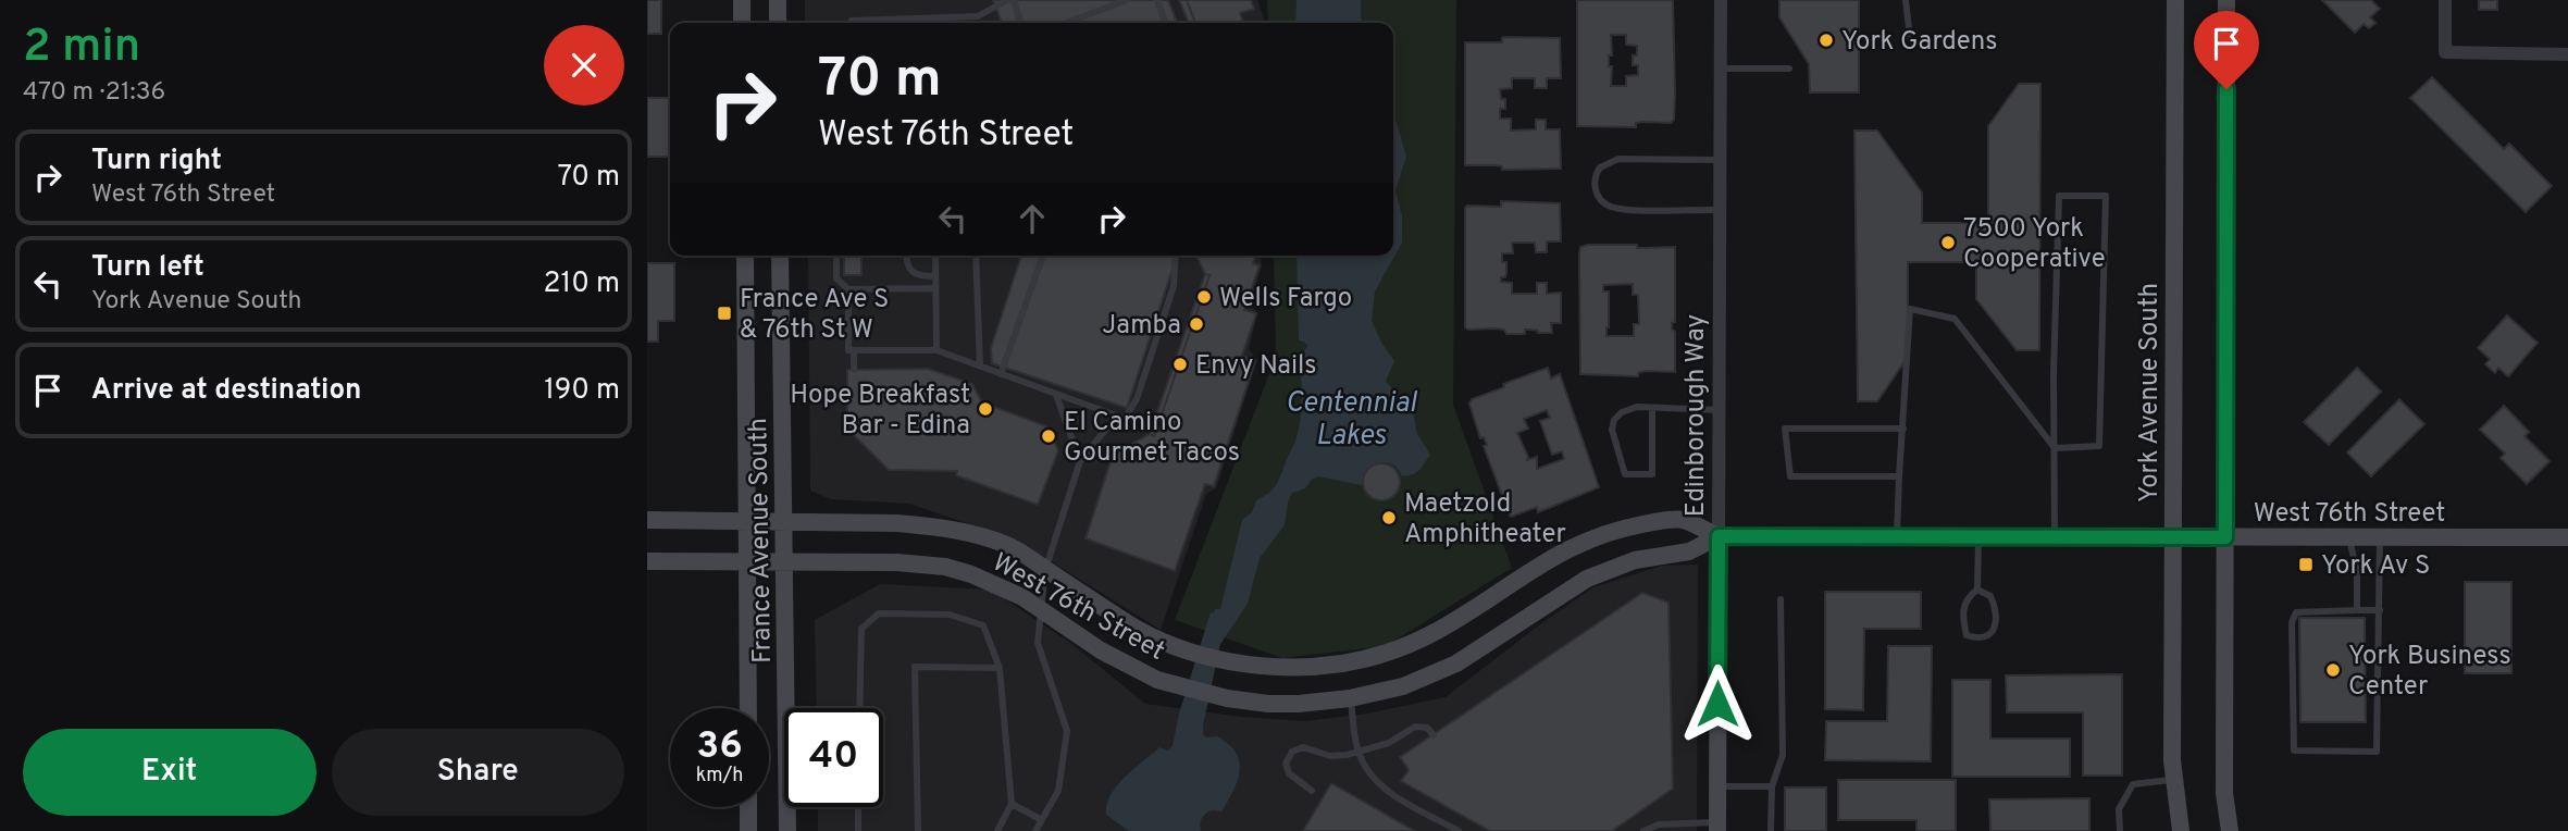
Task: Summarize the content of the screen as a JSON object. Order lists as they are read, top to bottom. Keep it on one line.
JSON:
{"streets":{"street":["York Avenue South","Edinborough Way","West 76th Street","France Avenue South"]},"crossings":[["York Avenue South","West 76th Street"],["Edinborough Way","West 76th Street"],["West 76th Street","France Avenue South"]],"water":["Centennial Lakes"],"places":{"other":["York Gardens","7500 York Cooperative","Wells Fargo","Jamba","Envy Nails","Hope Breakfast Bar - Edina","El Camino Gourmet Tacos","Maetzold Amphitheater","York Business Center"],"transit":["France Ave S & 76th St W","York Av S"]},"page":{"heading":["2 min","470 m · 21:36"],"turn":["70 m","West 76th Street"],"list":[{"name":"Turn right","note":"West 76th Street","value":"70 m"},{"name":"Turn left","note":"York Avenue South","value":"210 m"},{"name":"Arrive at destination","value":"190 m"}],"speed":"36 km/h","limit":"40","buttons":["Exit","Share"]}}
